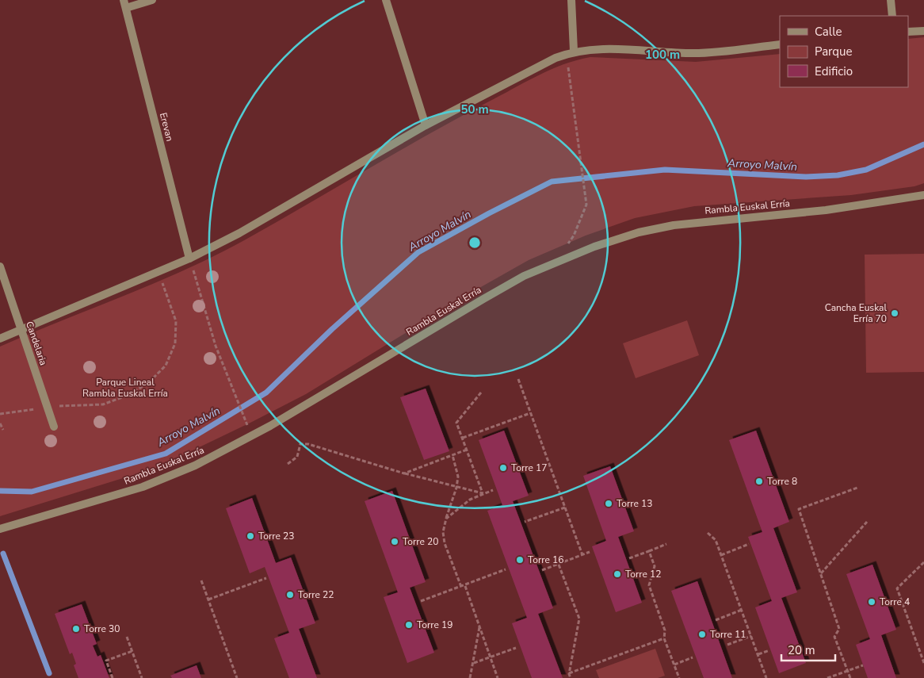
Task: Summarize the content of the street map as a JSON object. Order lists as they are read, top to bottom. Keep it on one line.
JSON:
{"streets":{"street":["Erevan","Rambla Euskal Erría","Candelaria"]},"water":["Arroyo Malvín"],"parks":["Parque Lineal Rambla Euskal Erría"],"places":["Cancha Euskal Erría 70","Torre 17","Torre 8","Torre 13","Torre 23","Torre 20","Torre 16","Torre 12","Torre 22","Torre 4","Torre 19","Torre 30","Torre 11"],"legend":["Calle","Parque","Edificio"],"scale_bar":"20 m","rings":["100 m","50 m"]}
